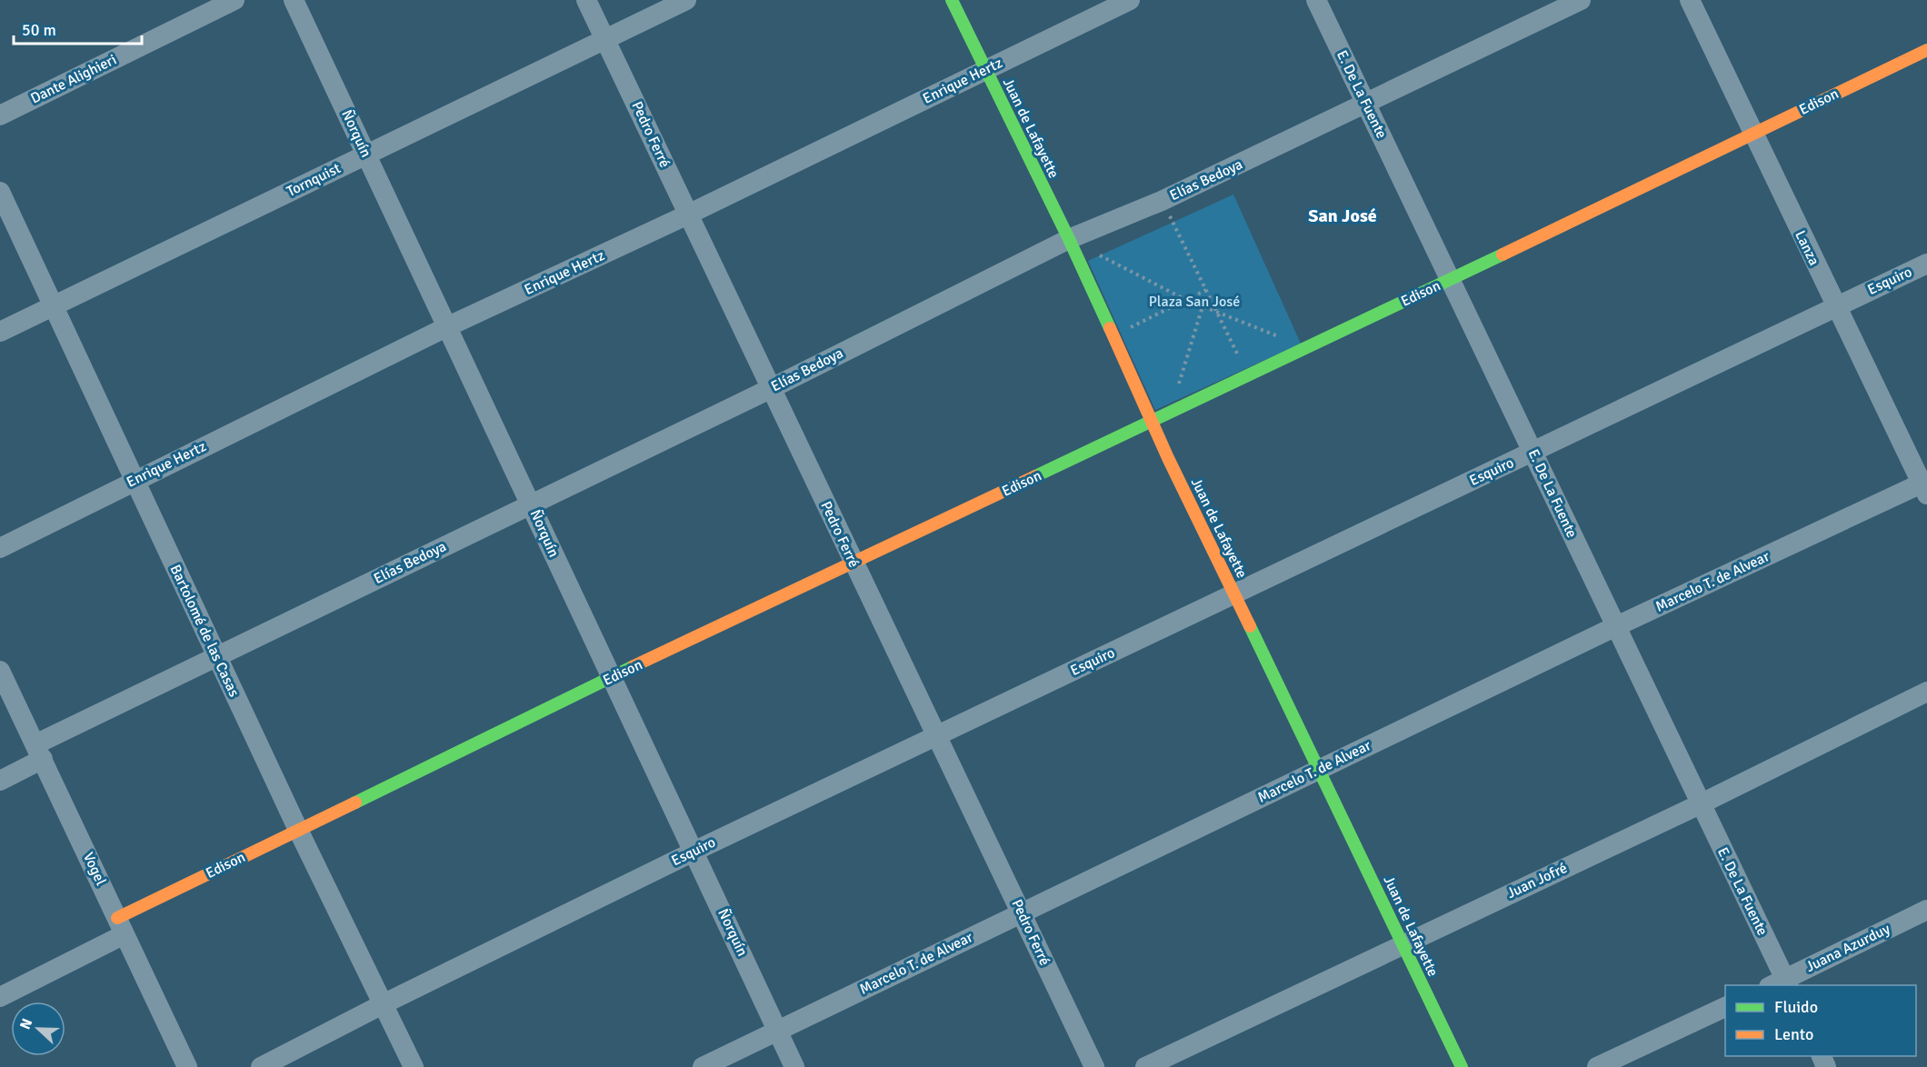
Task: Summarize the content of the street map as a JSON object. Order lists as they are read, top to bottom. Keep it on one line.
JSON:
{"streets":{"street":["Dante Alighieri","Enrique Hertz","E. De La Fuente","Edison","Juan de Lafayette","Ñorquín","Pedro Ferré","Tornquist","Elías Bedoya","Lanza","Esquiro","Marcelo T. de Alvear","Bartolomé de las Casas","Vogel","Juan Jofré","Juana Azurduy"]},"crossings":[["Enrique Hertz","Juan de Lafayette"],["Enrique Hertz","Ñorquín"],["Enrique Hertz","Pedro Ferré"],["Enrique Hertz","Bartolomé de las Casas"],["E. De La Fuente","Edison"],["E. De La Fuente","Elías Bedoya"],["E. De La Fuente","Esquiro"],["E. De La Fuente","Marcelo T. de Alvear"],["E. De La Fuente","Juan Jofré"],["E. De La Fuente","Juana Azurduy"],["Edison","Juan de Lafayette"],["Edison","Ñorquín"],["Edison","Pedro Ferré"],["Edison","Lanza"],["Edison","Bartolomé de las Casas"],["Edison","Vogel"],["Juan de Lafayette","Elías Bedoya"],["Juan de Lafayette","Esquiro"],["Juan de Lafayette","Marcelo T. de Alvear"],["Juan de Lafayette","Juan Jofré"],["Ñorquín","Tornquist"],["Ñorquín","Elías Bedoya"],["Ñorquín","Esquiro"],["Ñorquín","Marcelo T. de Alvear"],["Pedro Ferré","Tornquist"],["Pedro Ferré","Elías Bedoya"],["Pedro Ferré","Esquiro"],["Pedro Ferré","Marcelo T. de Alvear"],["Tornquist","Bartolomé de las Casas"],["Elías Bedoya","Bartolomé de las Casas"],["Elías Bedoya","Vogel"],["Lanza","Esquiro"],["Lanza","Marcelo T. de Alvear"],["Esquiro","Bartolomé de las Casas"]],"districts":["San José"],"parks":["Plaza San José"],"legend":["Fluido","Lento"],"scale_bar":"50 m","north":"left"}
